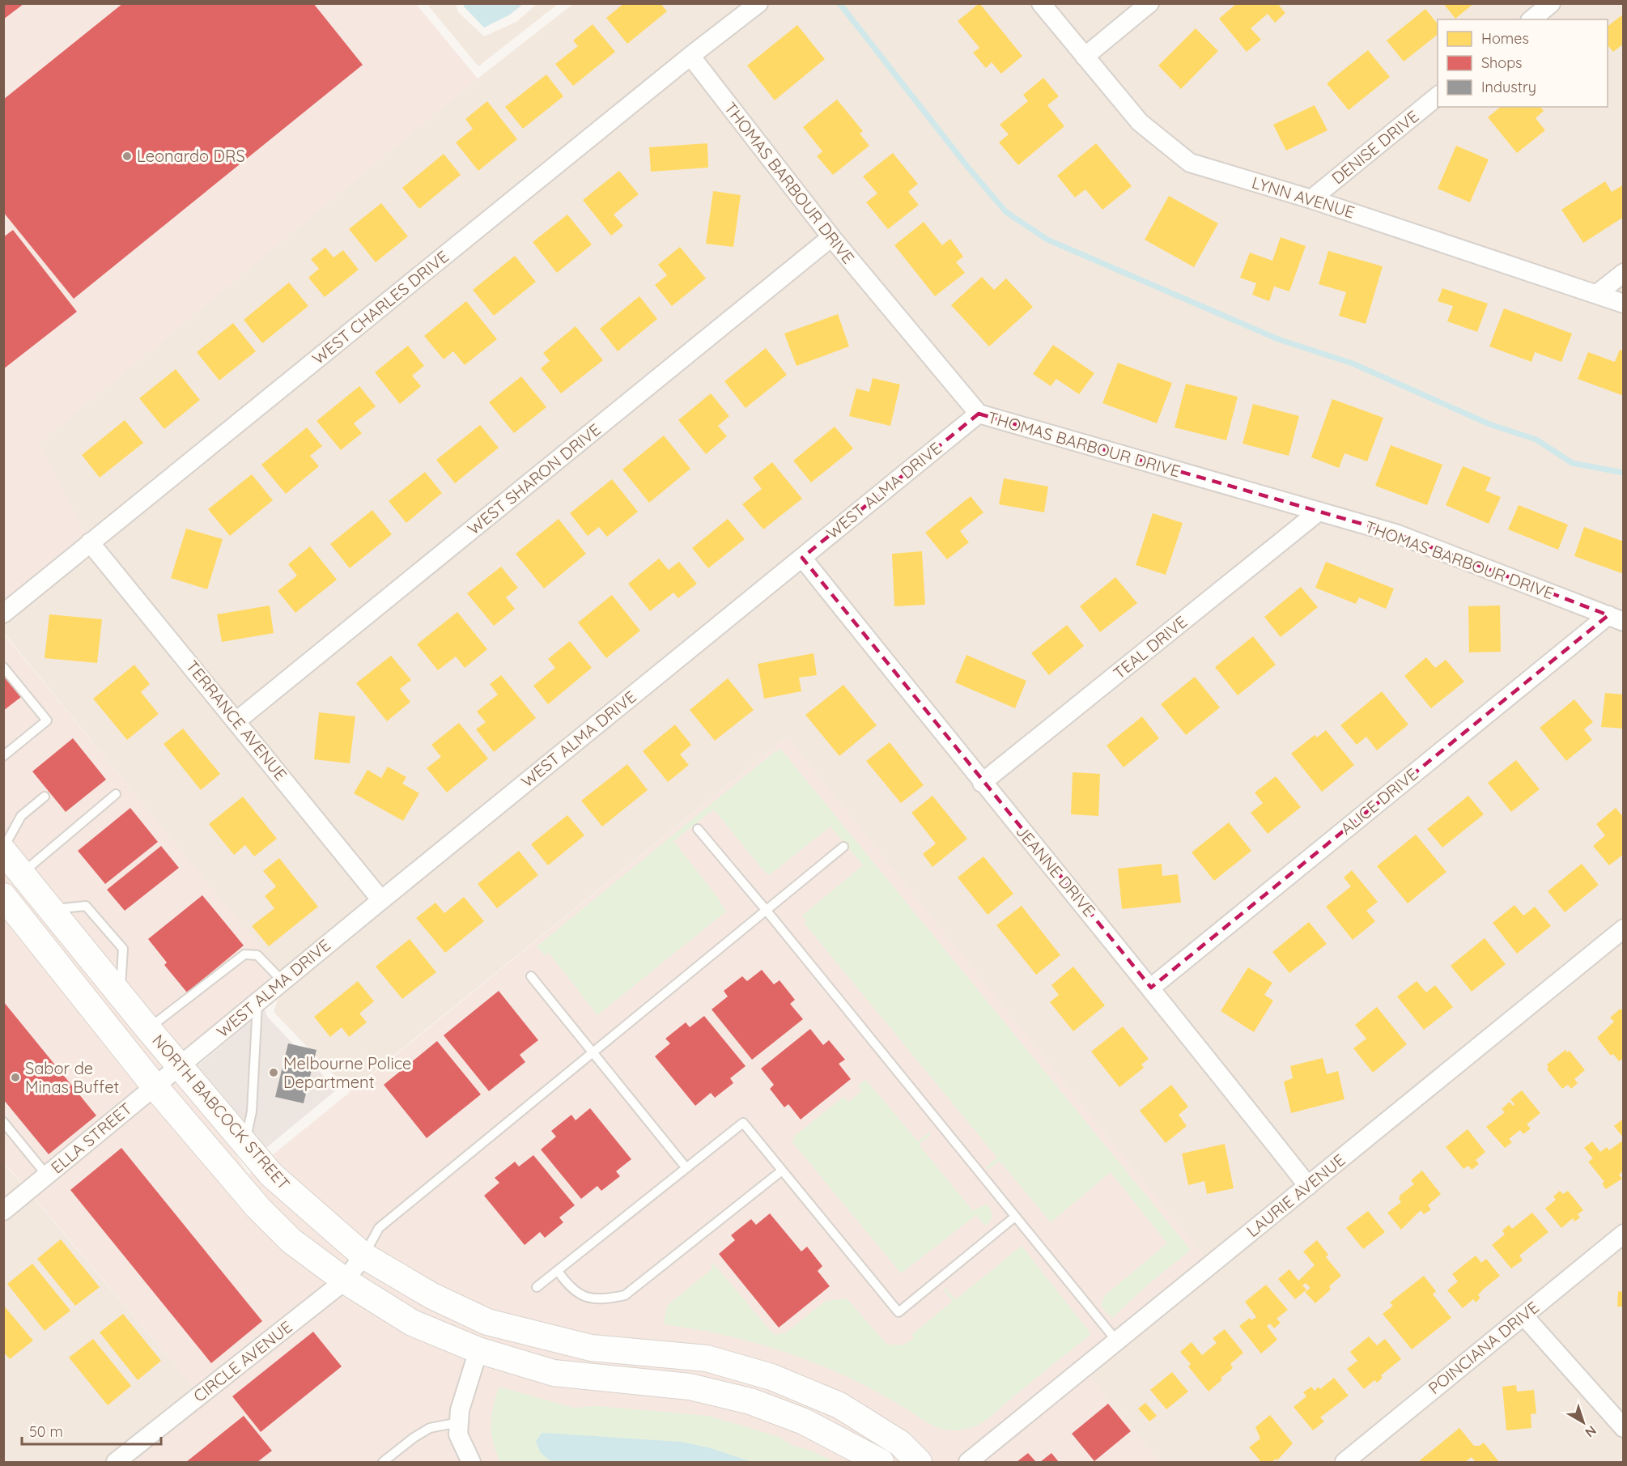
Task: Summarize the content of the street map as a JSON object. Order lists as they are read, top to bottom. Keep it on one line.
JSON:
{"streets":{"main road":["NORTH BABCOCK STREET"],"street":["DENISE DRIVE","THOMAS BARBOUR DRIVE","LYNN AVENUE","WEST CHARLES DRIVE","WEST SHARON DRIVE","WEST ALMA DRIVE","TEAL DRIVE","TERRANCE AVENUE","ALICE DRIVE","JEANNE DRIVE","ELLA STREET","LAURIE AVENUE","POINCIANA DRIVE","CIRCLE AVENUE"]},"crossings":[["DENISE DRIVE","LYNN AVENUE"],["THOMAS BARBOUR DRIVE","WEST CHARLES DRIVE"],["THOMAS BARBOUR DRIVE","WEST SHARON DRIVE"],["THOMAS BARBOUR DRIVE","WEST ALMA DRIVE"],["THOMAS BARBOUR DRIVE","TEAL DRIVE"],["THOMAS BARBOUR DRIVE","ALICE DRIVE"],["WEST CHARLES DRIVE","TERRANCE AVENUE"],["WEST SHARON DRIVE","TERRANCE AVENUE"],["WEST ALMA DRIVE","TERRANCE AVENUE"],["WEST ALMA DRIVE","JEANNE DRIVE"],["WEST ALMA DRIVE","NORTH BABCOCK STREET"],["WEST ALMA DRIVE","ELLA STREET"],["TEAL DRIVE","JEANNE DRIVE"],["ALICE DRIVE","JEANNE DRIVE"],["JEANNE DRIVE","LAURIE AVENUE"],["NORTH BABCOCK STREET","ELLA STREET"],["NORTH BABCOCK STREET","CIRCLE AVENUE"]],"places":["Leonardo DRS","Melbourne Police Department","Sabor de Minas Buffet"],"legend":["Homes","Shops","Industry"],"scale_bar":"50 m","north":"bottom right"}
